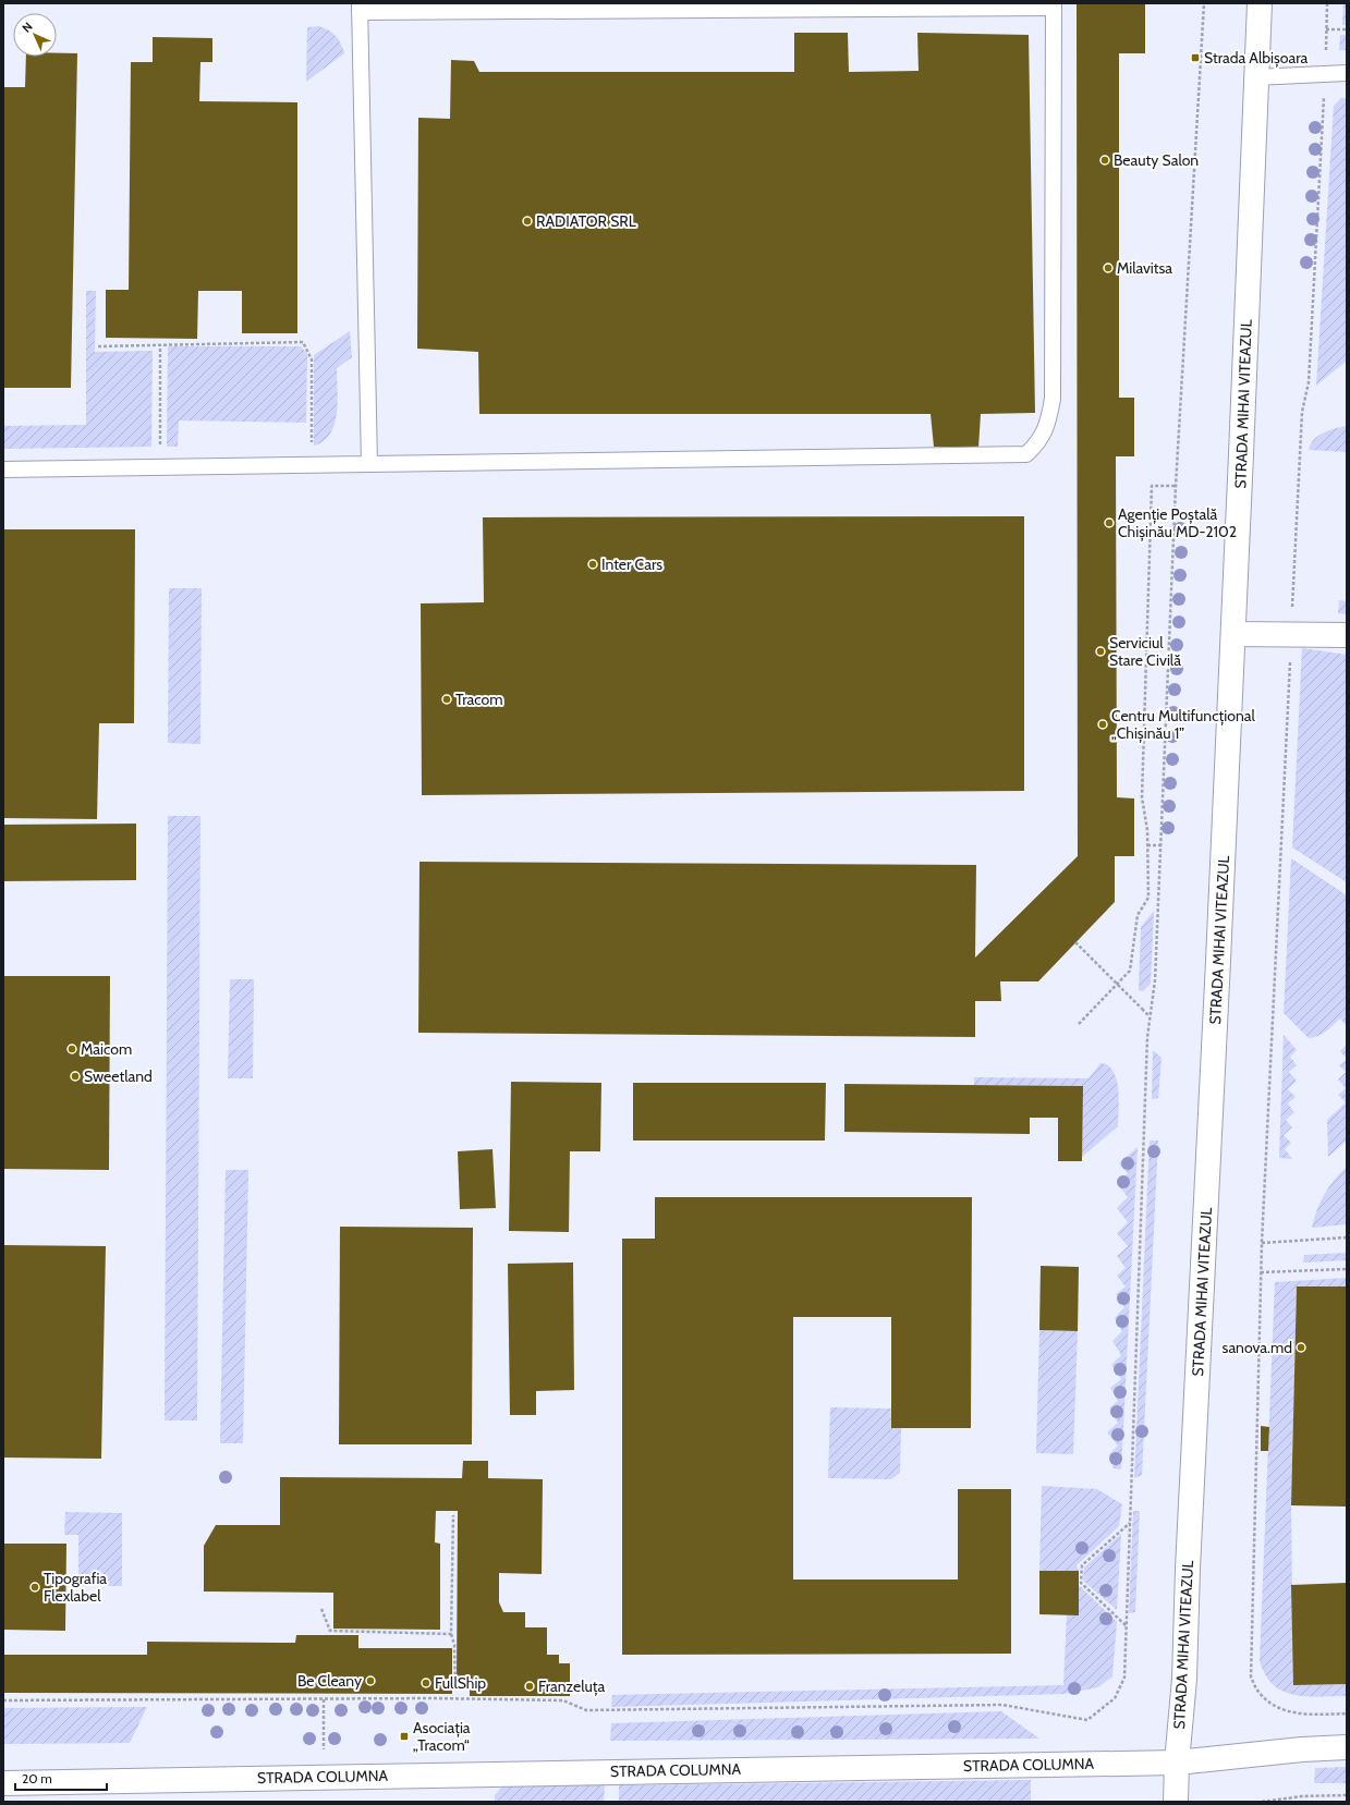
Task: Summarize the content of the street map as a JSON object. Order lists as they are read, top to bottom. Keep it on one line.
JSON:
{"streets":{"main road":["STRADA MIHAI VITEAZUL","STRADA COLUMNA"]},"crossings":[["STRADA MIHAI VITEAZUL","STRADA COLUMNA"]],"places":{"transit":["Strada Albișoara","Asociația „Tracom“"],"other":["Beauty Salon","RADIATOR SRL","Milavitsa","Agenție Poștală Chișinău MD-2102","Inter Cars","Serviciul Stare Civilă","Tracom","Centru Multifuncțional „Chișinău 1”","Maicom","Sweetland","sanova.md","Tipografia Flexlabel","Be Cleany","FullShip","Franzeluța"]},"scale_bar":"20 m","north":"top left"}
